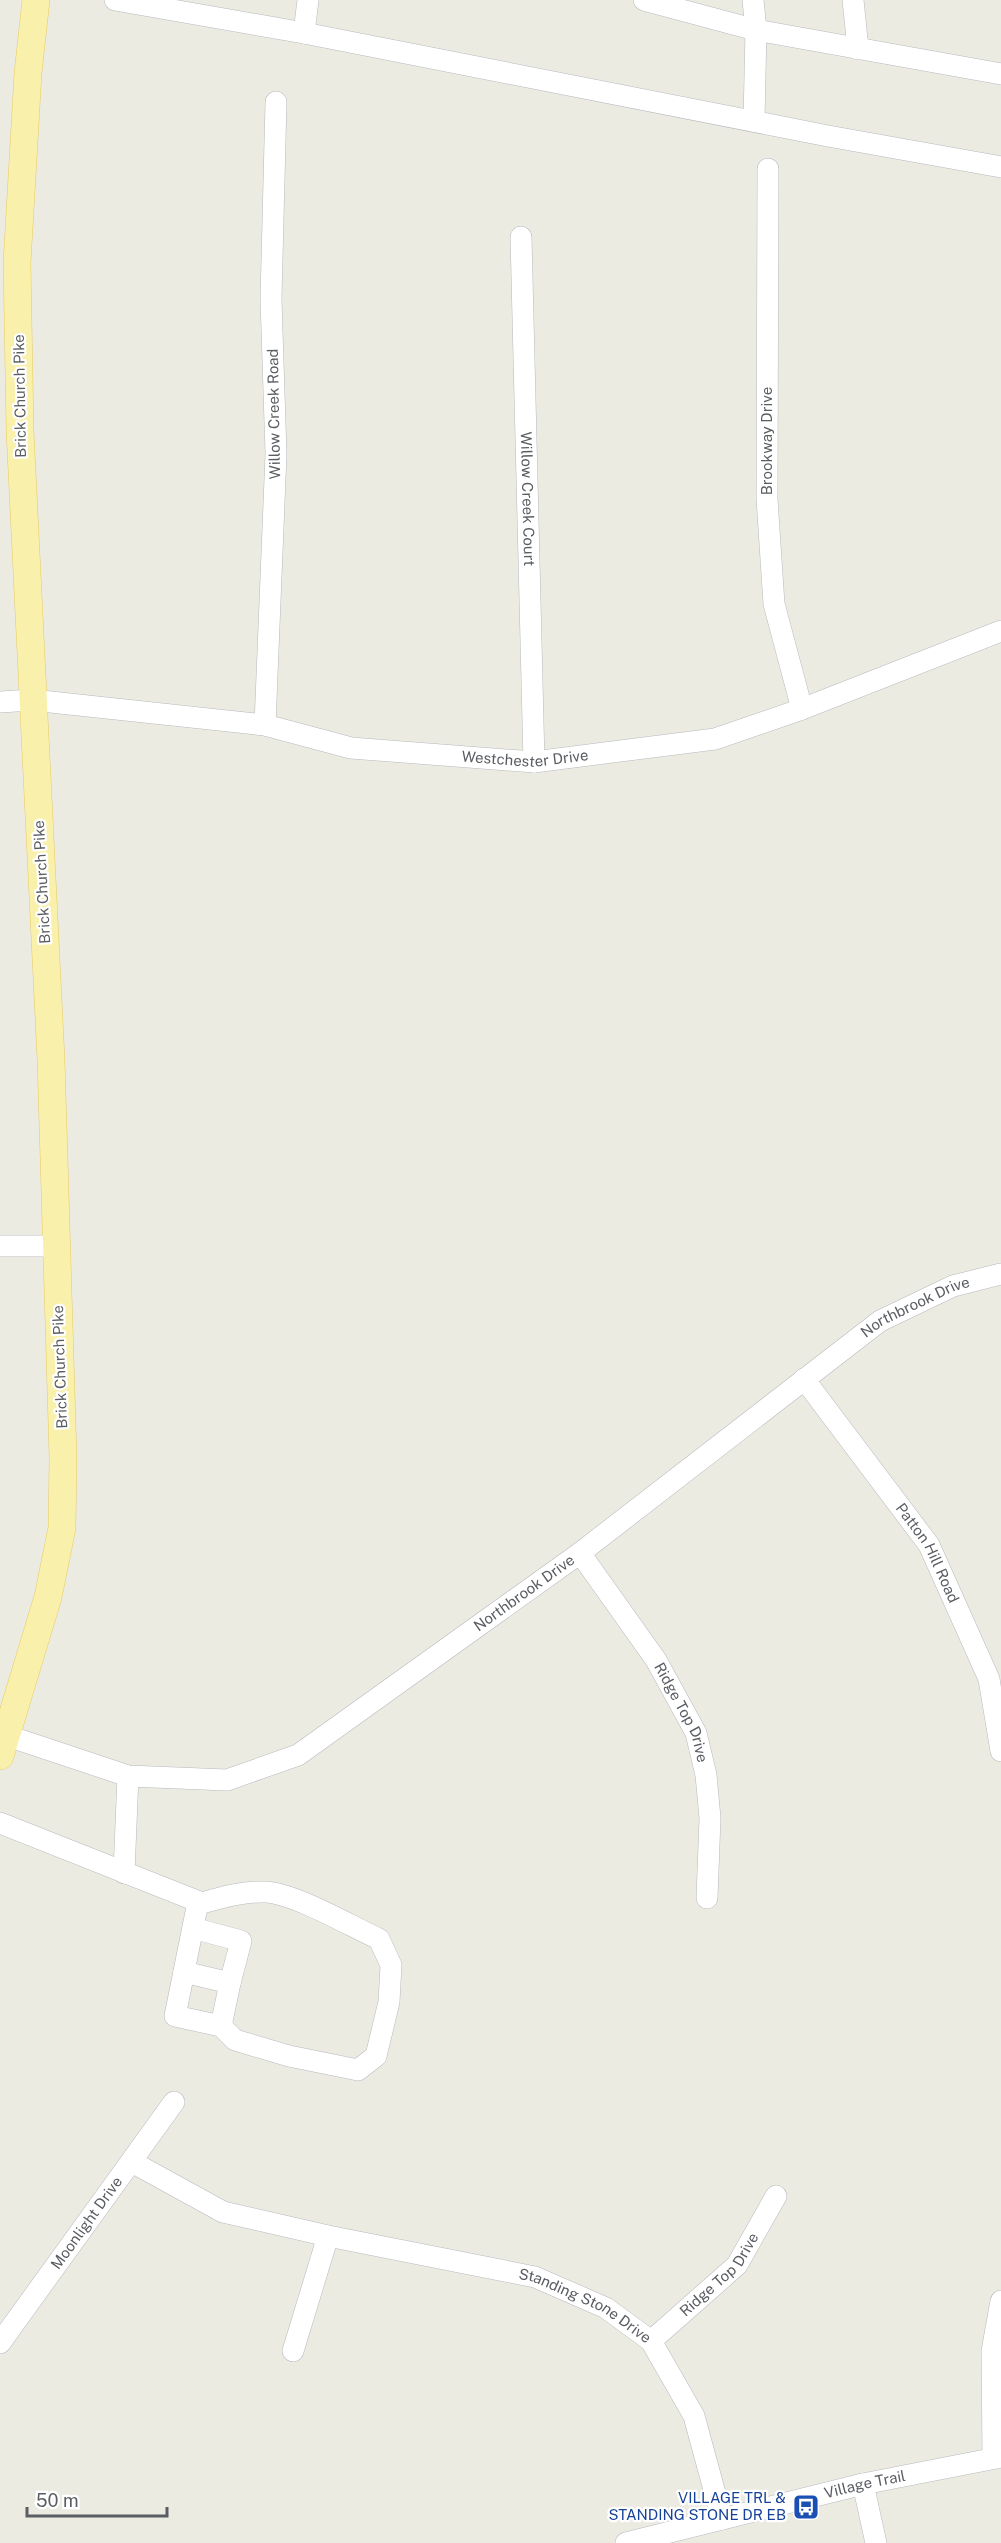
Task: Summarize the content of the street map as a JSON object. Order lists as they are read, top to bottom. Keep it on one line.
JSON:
{"streets":{"main road":["Brick Church Pike"],"street":["Willow Creek Road","Brookway Drive","Willow Creek Court","Westchester Drive","Northbrook Drive","Patton Hill Road","Ridge Top Drive","Moonlight Drive","Standing Stone Drive","Village Trail"]},"crossings":[["Brick Church Pike","Westchester Drive"],["Brick Church Pike","Northbrook Drive"],["Willow Creek Road","Westchester Drive"],["Brookway Drive","Westchester Drive"],["Willow Creek Court","Westchester Drive"],["Northbrook Drive","Patton Hill Road"],["Northbrook Drive","Ridge Top Drive"],["Ridge Top Drive","Standing Stone Drive"],["Moonlight Drive","Standing Stone Drive"],["Standing Stone Drive","Village Trail"]],"places":{"bus stop":["VILLAGE TRL & STANDING STONE DR EB"]},"scale_bar":"50 m"}
